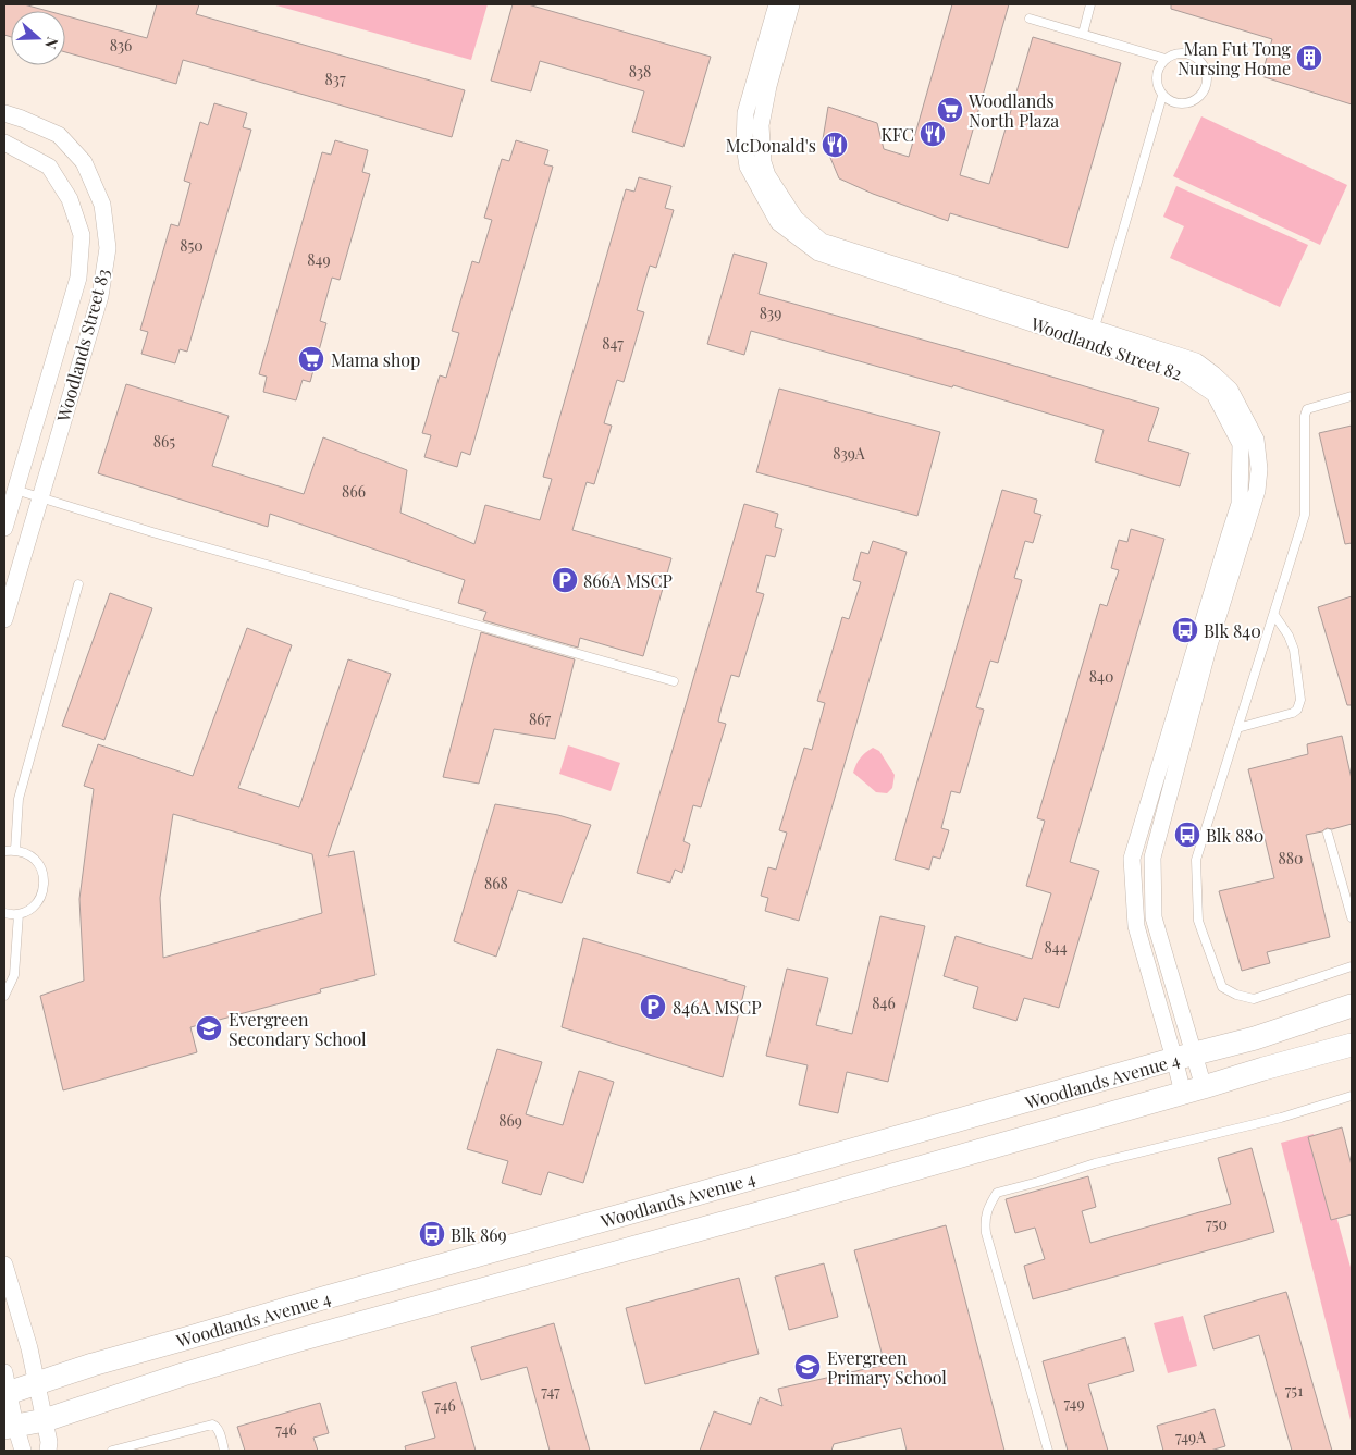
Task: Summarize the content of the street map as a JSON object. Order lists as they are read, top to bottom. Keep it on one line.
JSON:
{"streets":{"main road":["Woodlands Avenue 4"],"street":["Woodlands Street 83","Woodlands Street 82"]},"crossings":[["Woodlands Street 82","Woodlands Avenue 4"]],"places":{"building":["Man Fut Tong Nursing Home"],"supermarket":["Woodlands North Plaza","Mama shop"],"restaurant":["KFC","McDonald's"],"parking":["866A MSCP","846A MSCP"],"bus stop":["Blk 840","Blk 880","Blk 869"],"school or university":["Evergreen Secondary School","Evergreen Primary School"]},"house_numbers":["836","838","837","850","849","839","847","865","839A","866","840","867","880","868","844","846","869","750","751","747","749","746","746","749A"],"north":"right"}
